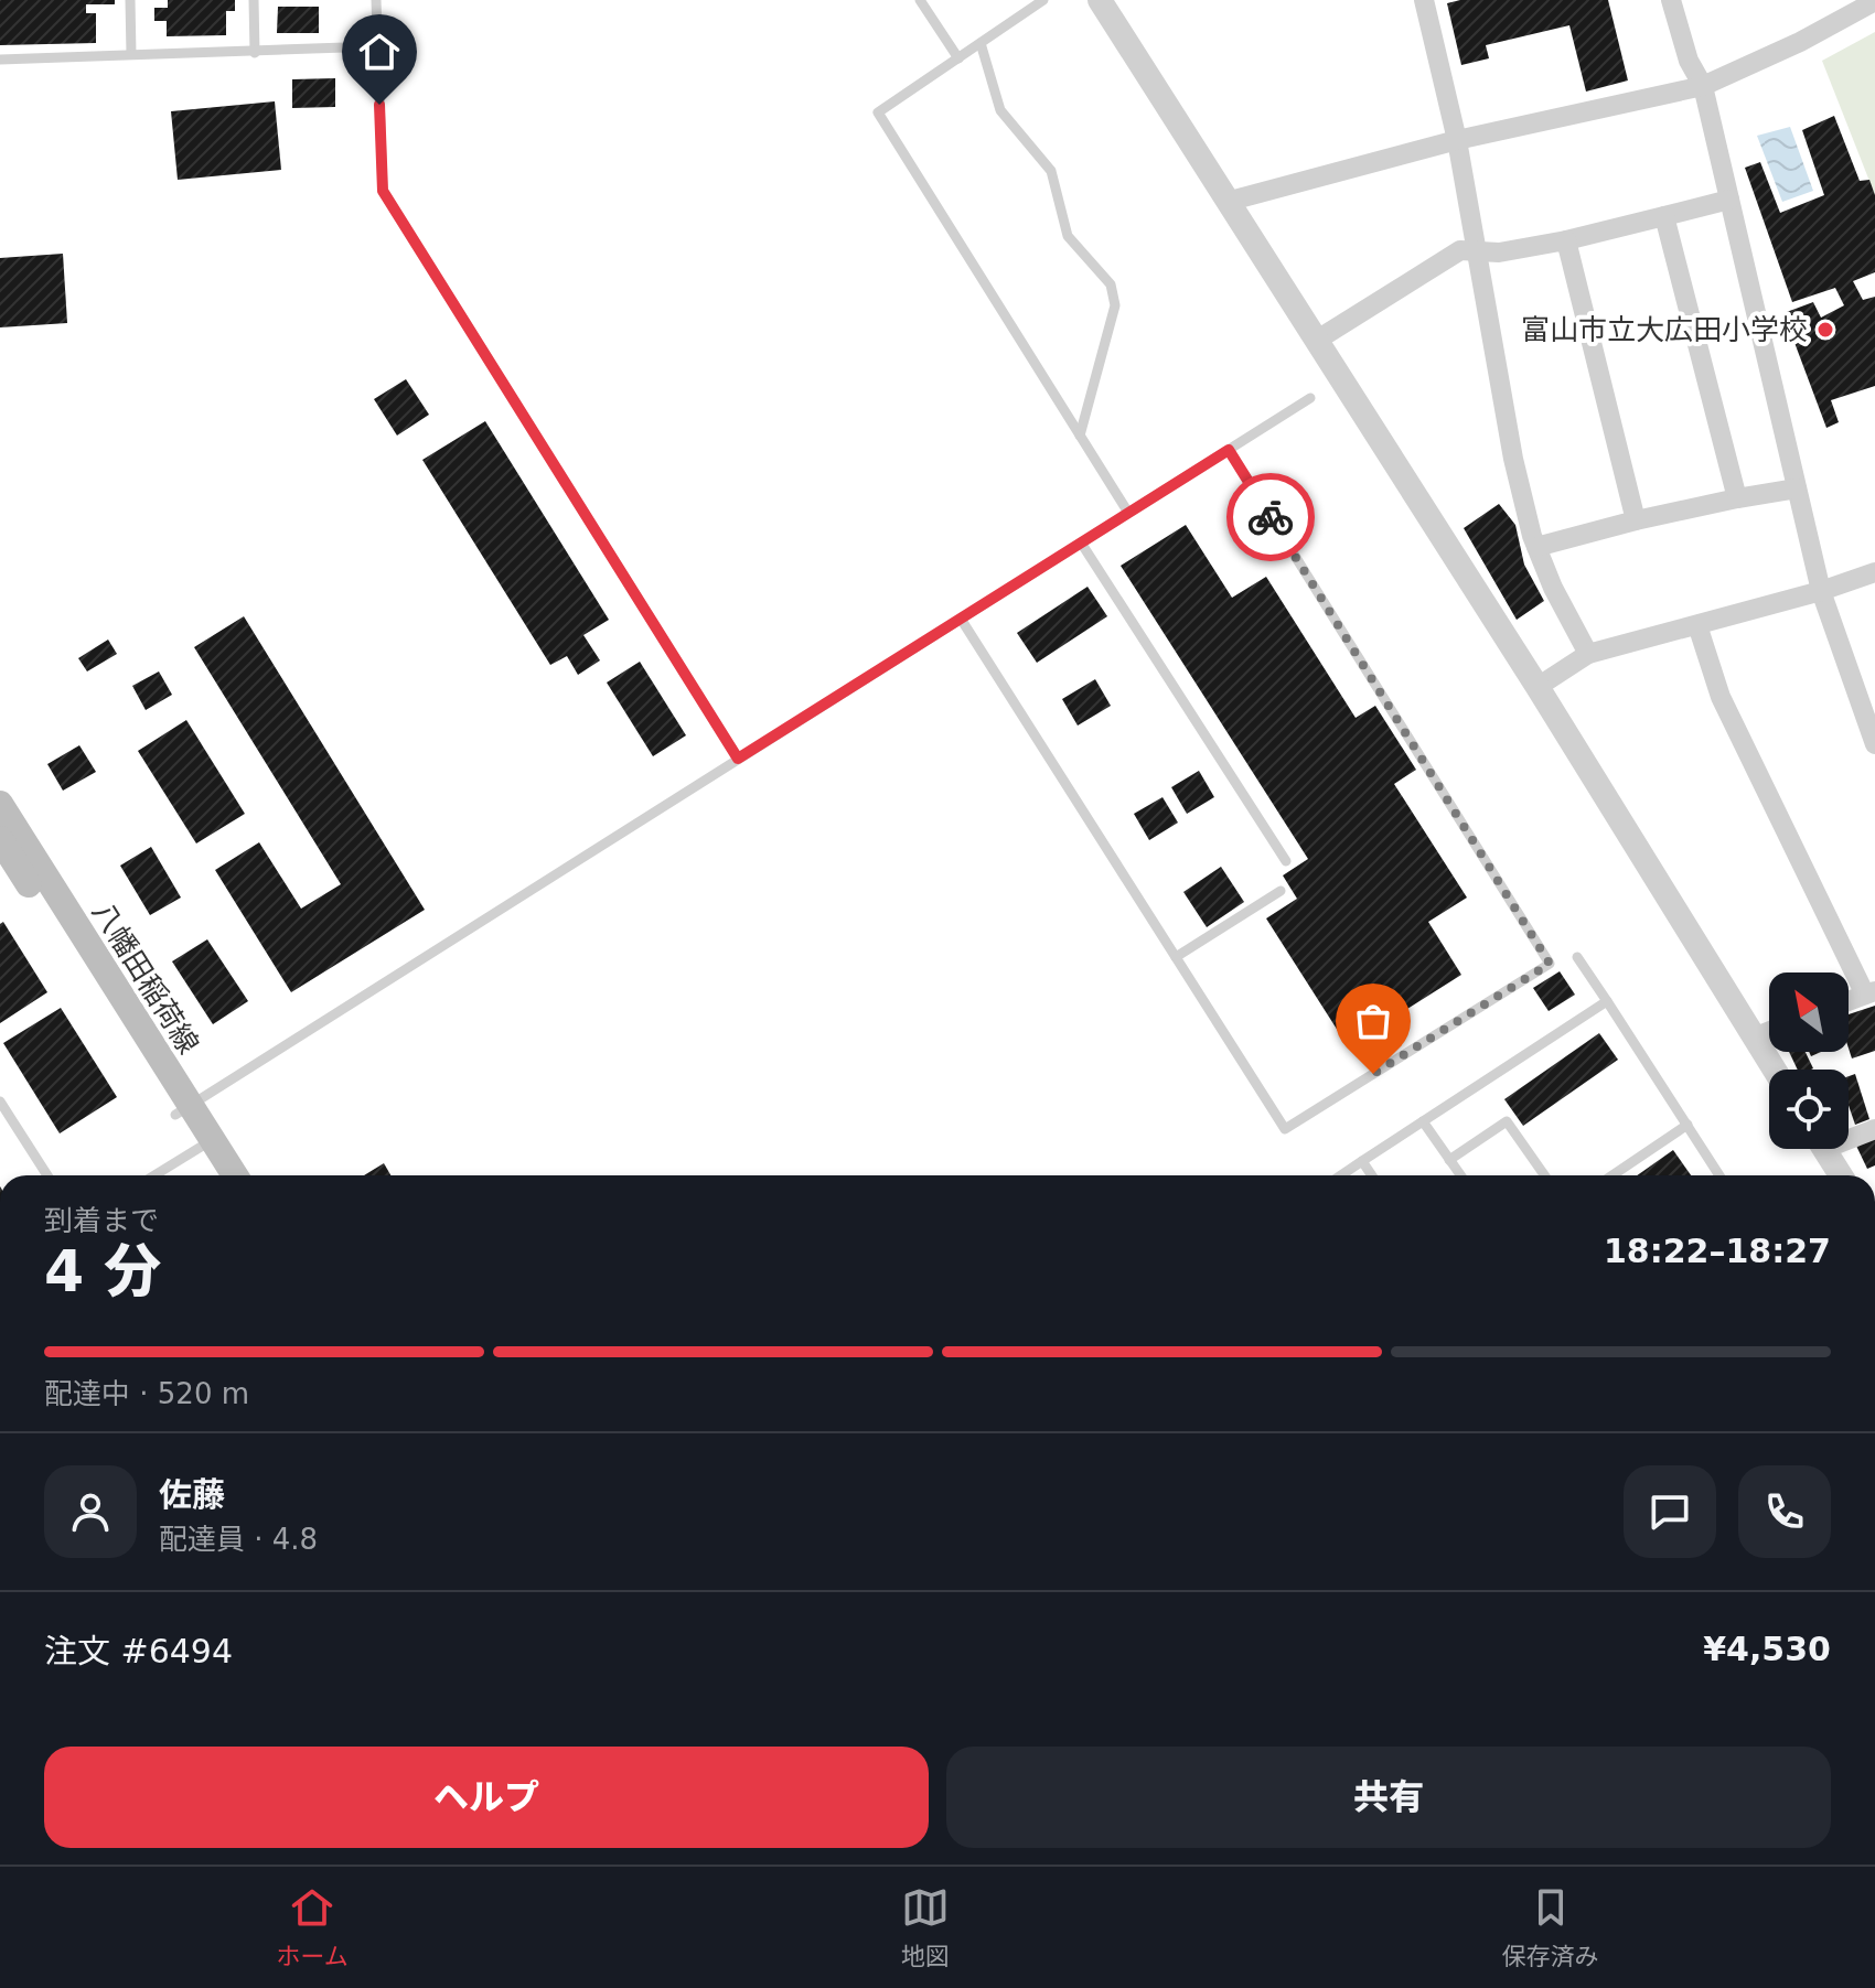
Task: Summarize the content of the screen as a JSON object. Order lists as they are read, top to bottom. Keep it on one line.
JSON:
{"streets":{"main road":["八幡田稲荷線"]},"places":["富山市立大広田小学校"],"north":"top left","page":{"heading":["4 分","到着まで","18:22–18:27"],"panel":["佐藤","配達員 · 4.8","注文 #6494","¥4,530"],"bar":"配達中 · 520 m","buttons":["ヘルプ","共有"],"tabs":["ホーム","地図","保存済み"]}}
